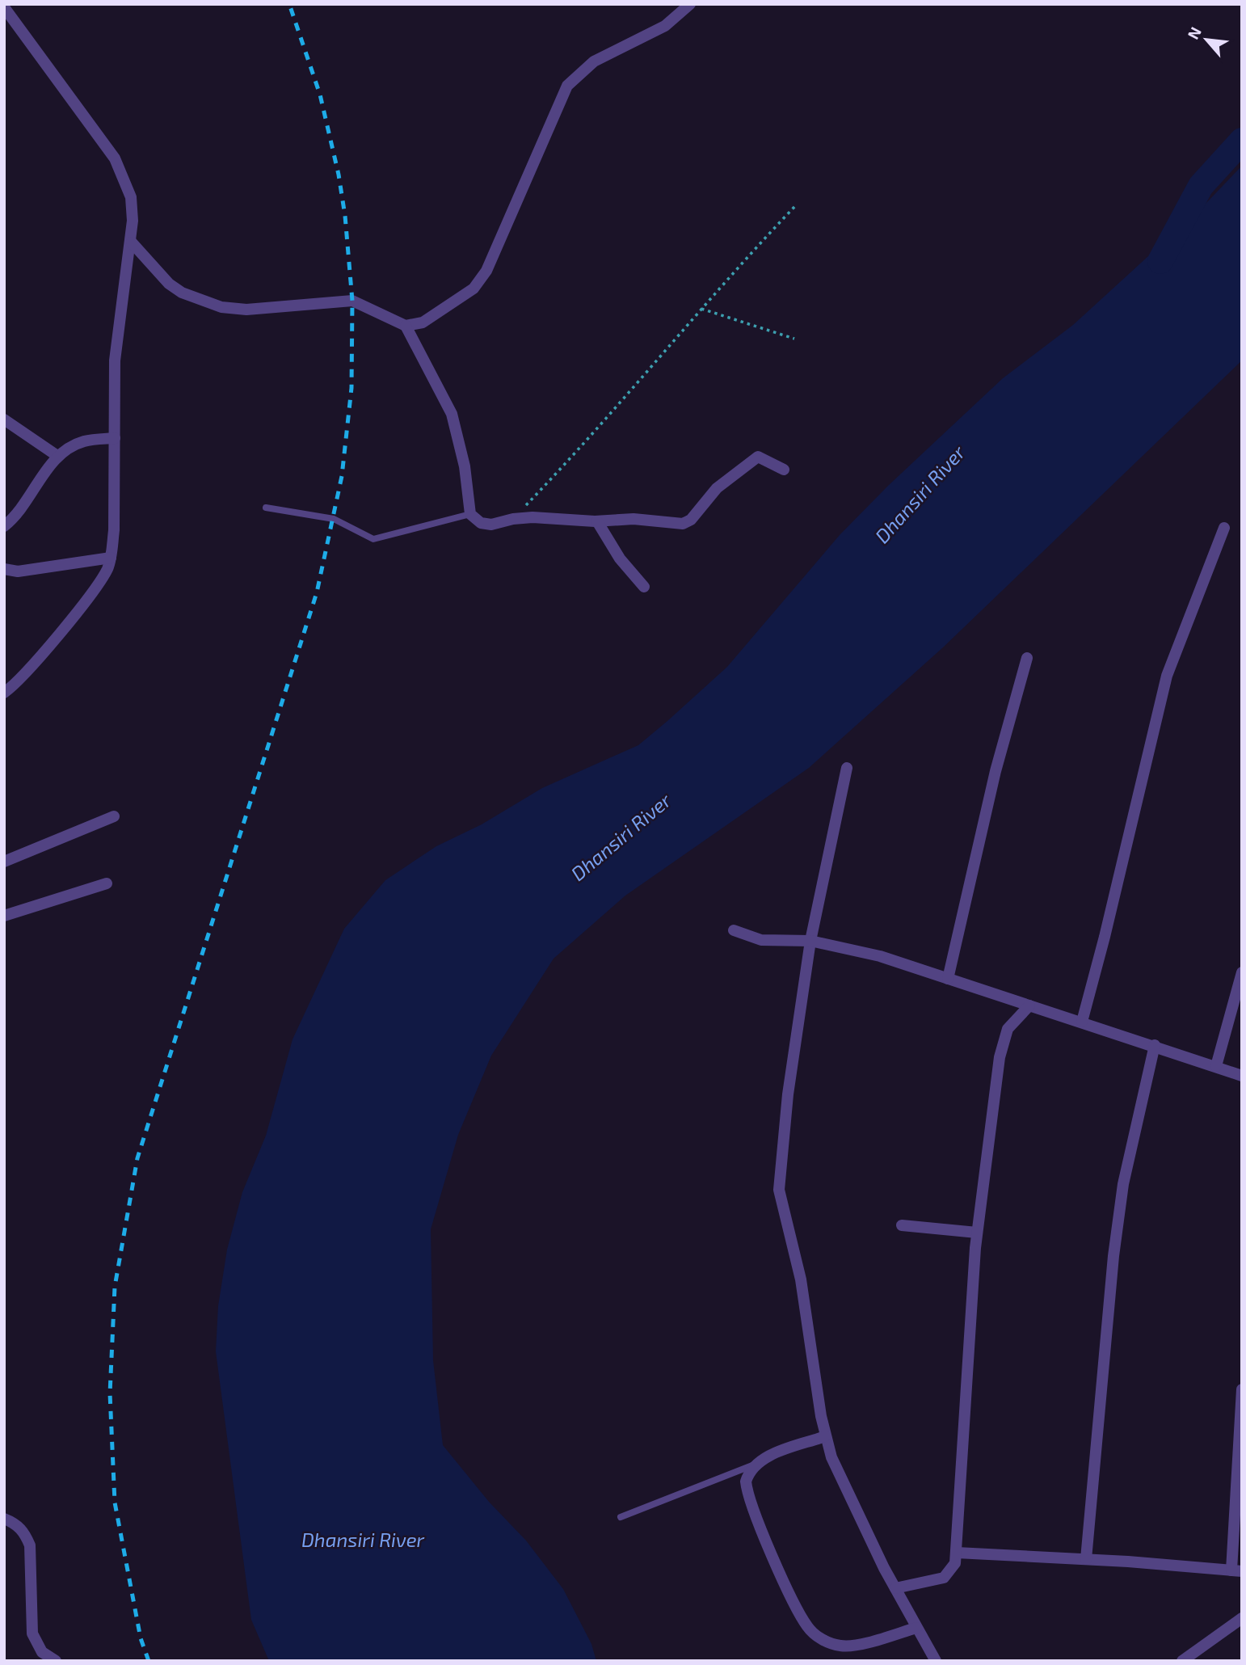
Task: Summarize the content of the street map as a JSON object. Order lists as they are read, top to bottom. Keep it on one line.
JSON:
{"water":["Dhansiri River"],"north":"top left"}
